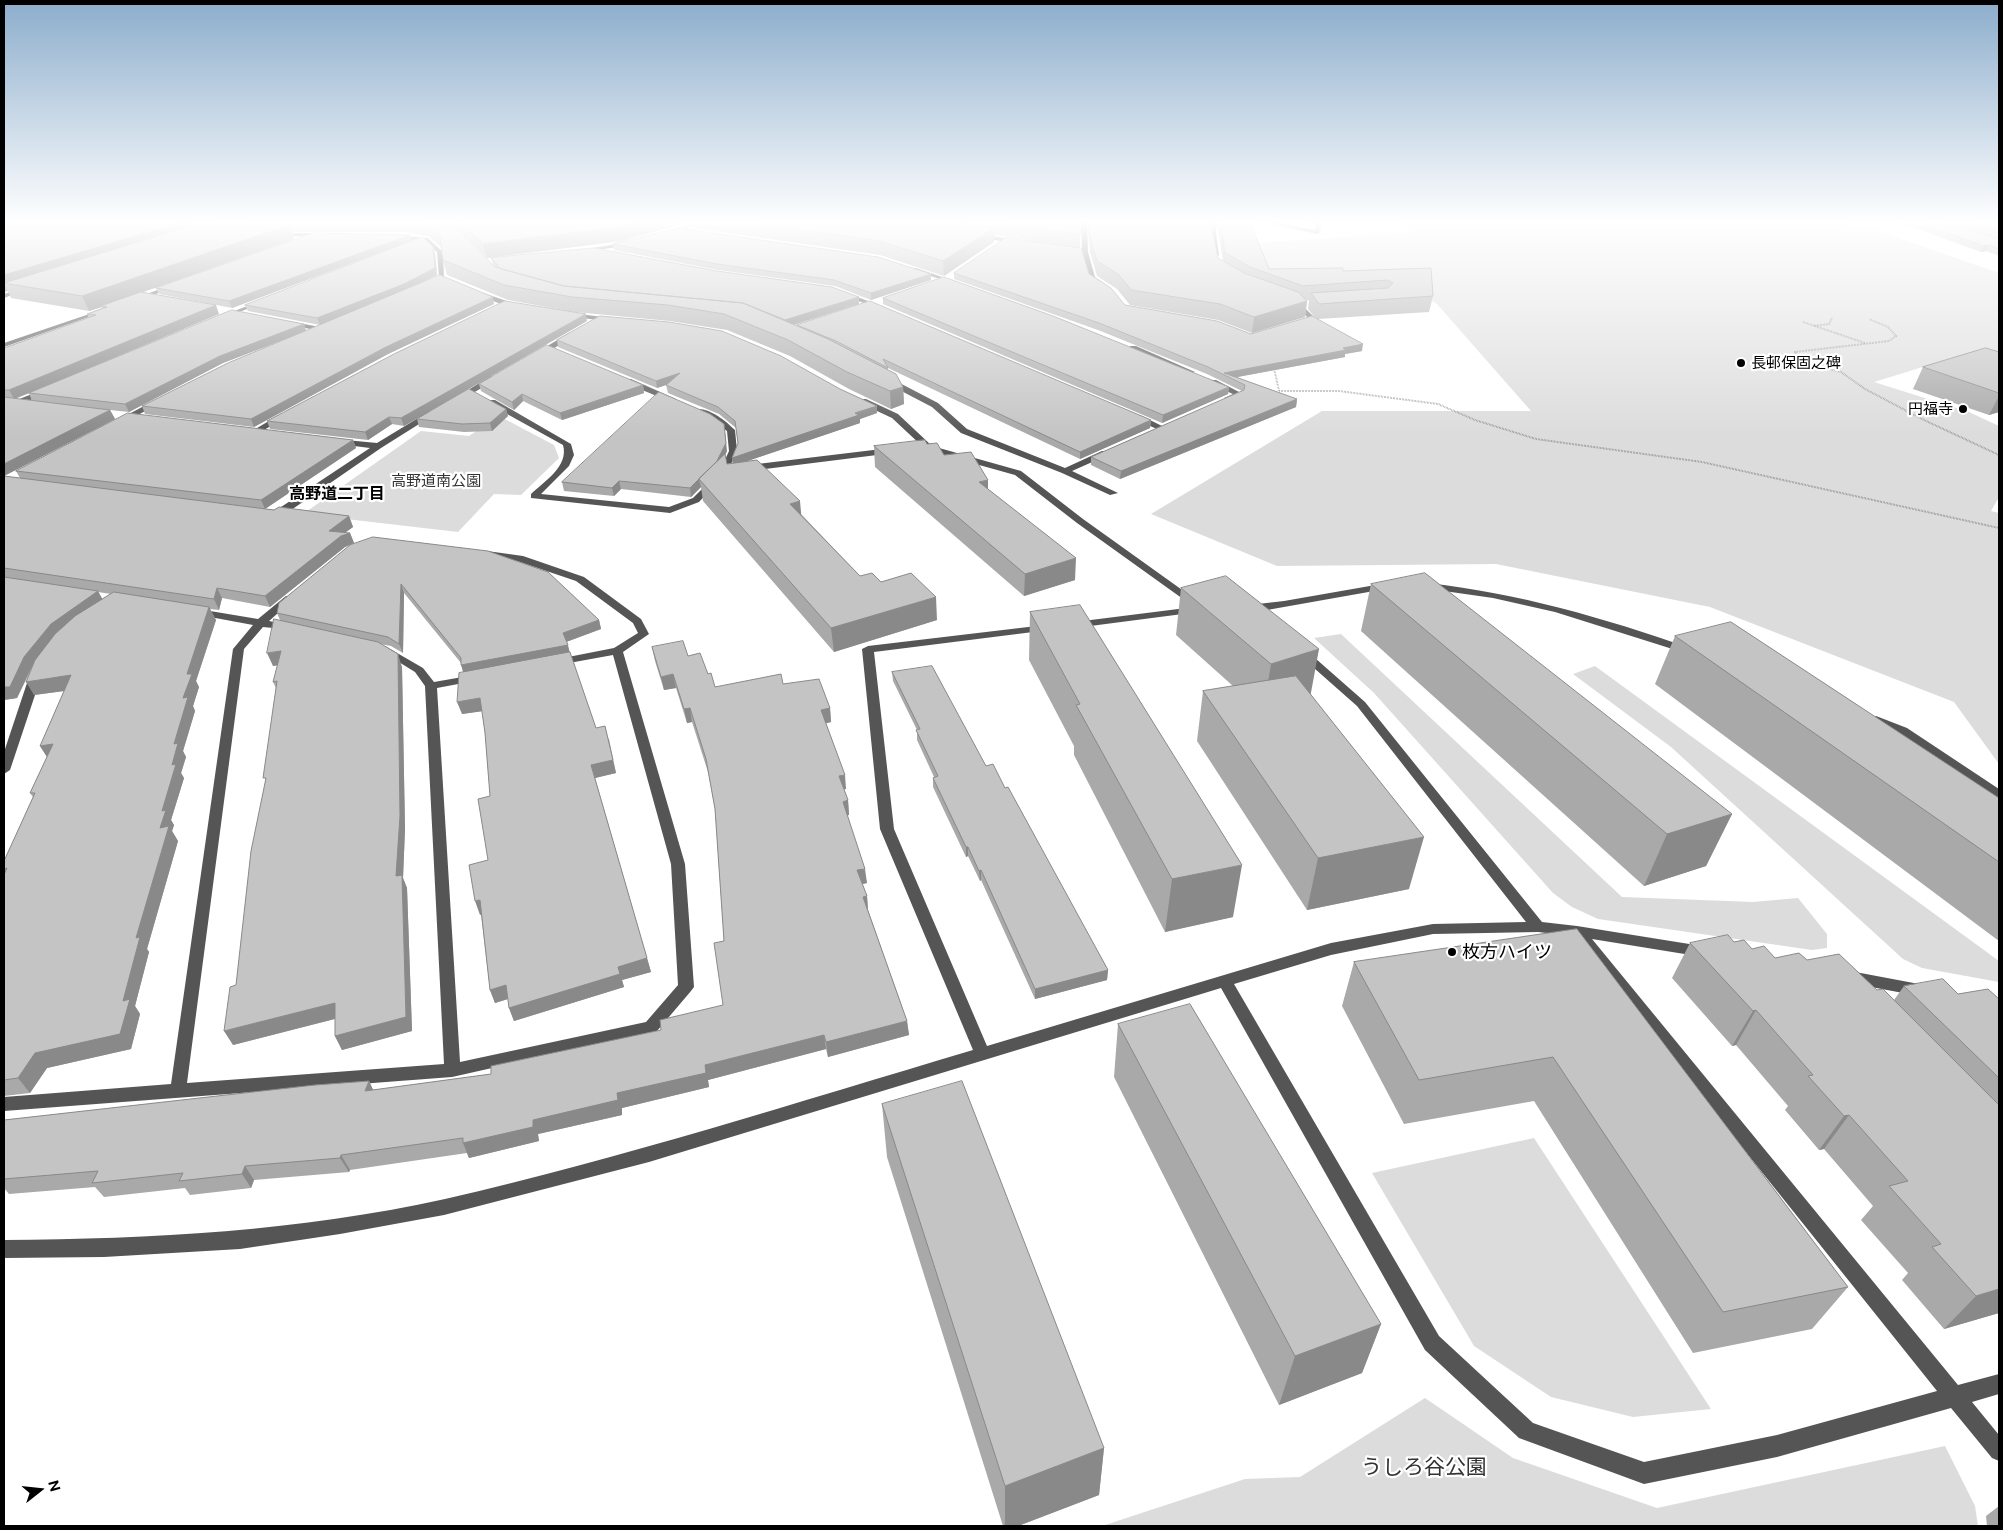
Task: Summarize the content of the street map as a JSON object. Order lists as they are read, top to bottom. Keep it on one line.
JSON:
{"districts":["高野道二丁目"],"parks":["高野道南公園","うしろ谷公園"],"places":["長邨保固之碑","円福寺","枚方ハイツ"],"north":"right"}
